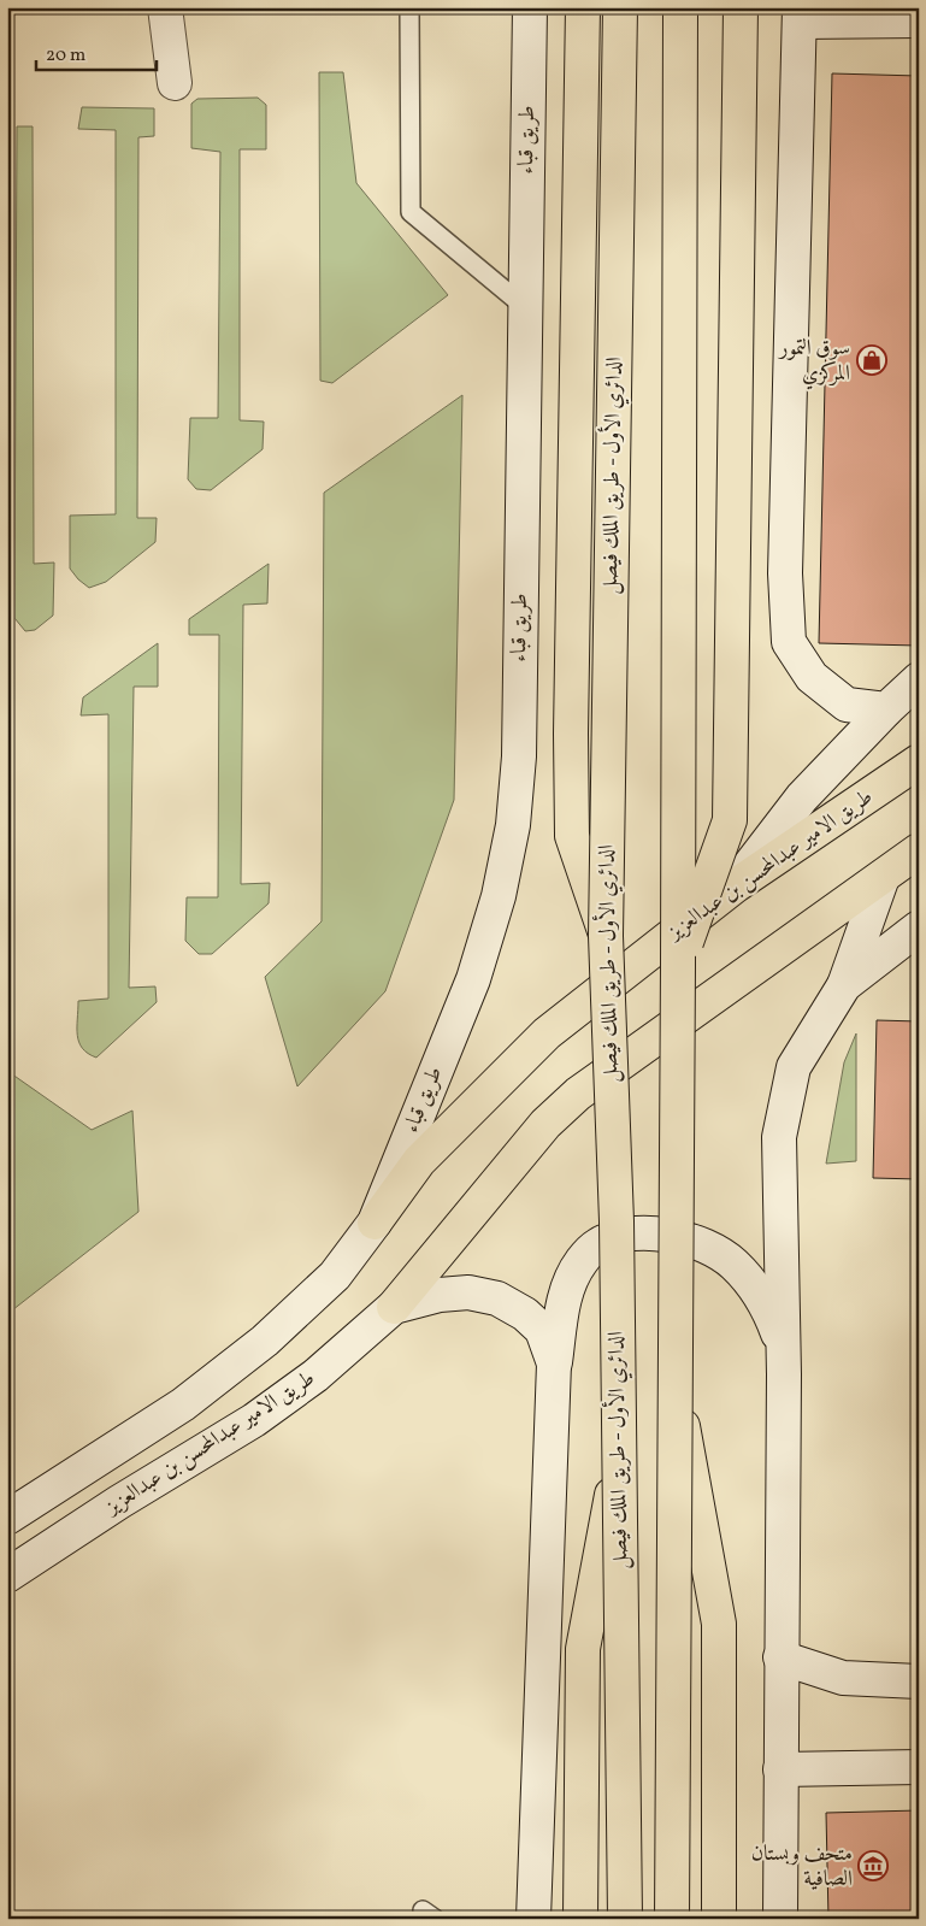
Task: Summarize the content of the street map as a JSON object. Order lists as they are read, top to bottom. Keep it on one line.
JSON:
{"streets":{"main road":["طريق قباء","الدائري الأول - طريق الملك فيصل","طريق الامير عبدالمحسن بن عبدالعزيز"]},"crossings":[["طريق قباء","طريق الامير عبدالمحسن بن عبدالعزيز"]],"places":{"shop":["سوق التمور المركزي"],"museum":["متحف وبستان الصافية"]},"scale_bar":"20 m"}
